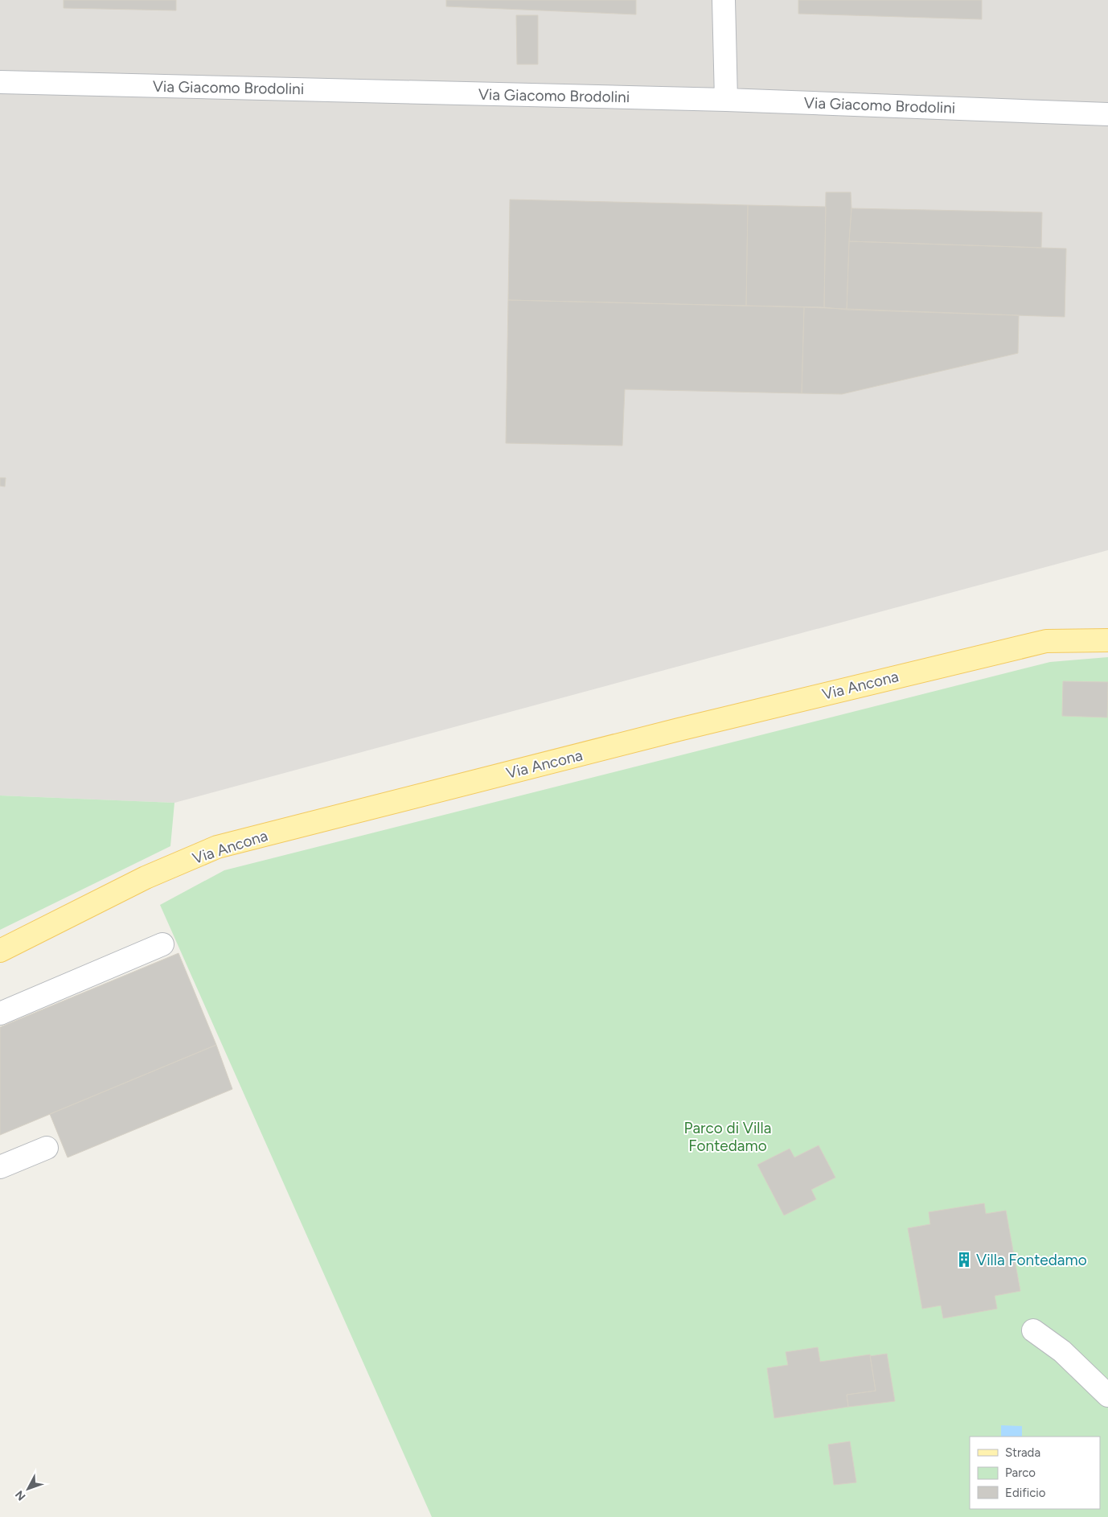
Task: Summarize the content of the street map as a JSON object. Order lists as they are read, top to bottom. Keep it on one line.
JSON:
{"streets":{"main road":["Via Ancona"],"street":["Via Giacomo Brodolini"]},"parks":["Parco di Villa Fontedamo"],"places":{"building":["Villa Fontedamo"]},"legend":["Strada","Parco","Edificio"],"north":"bottom left"}
